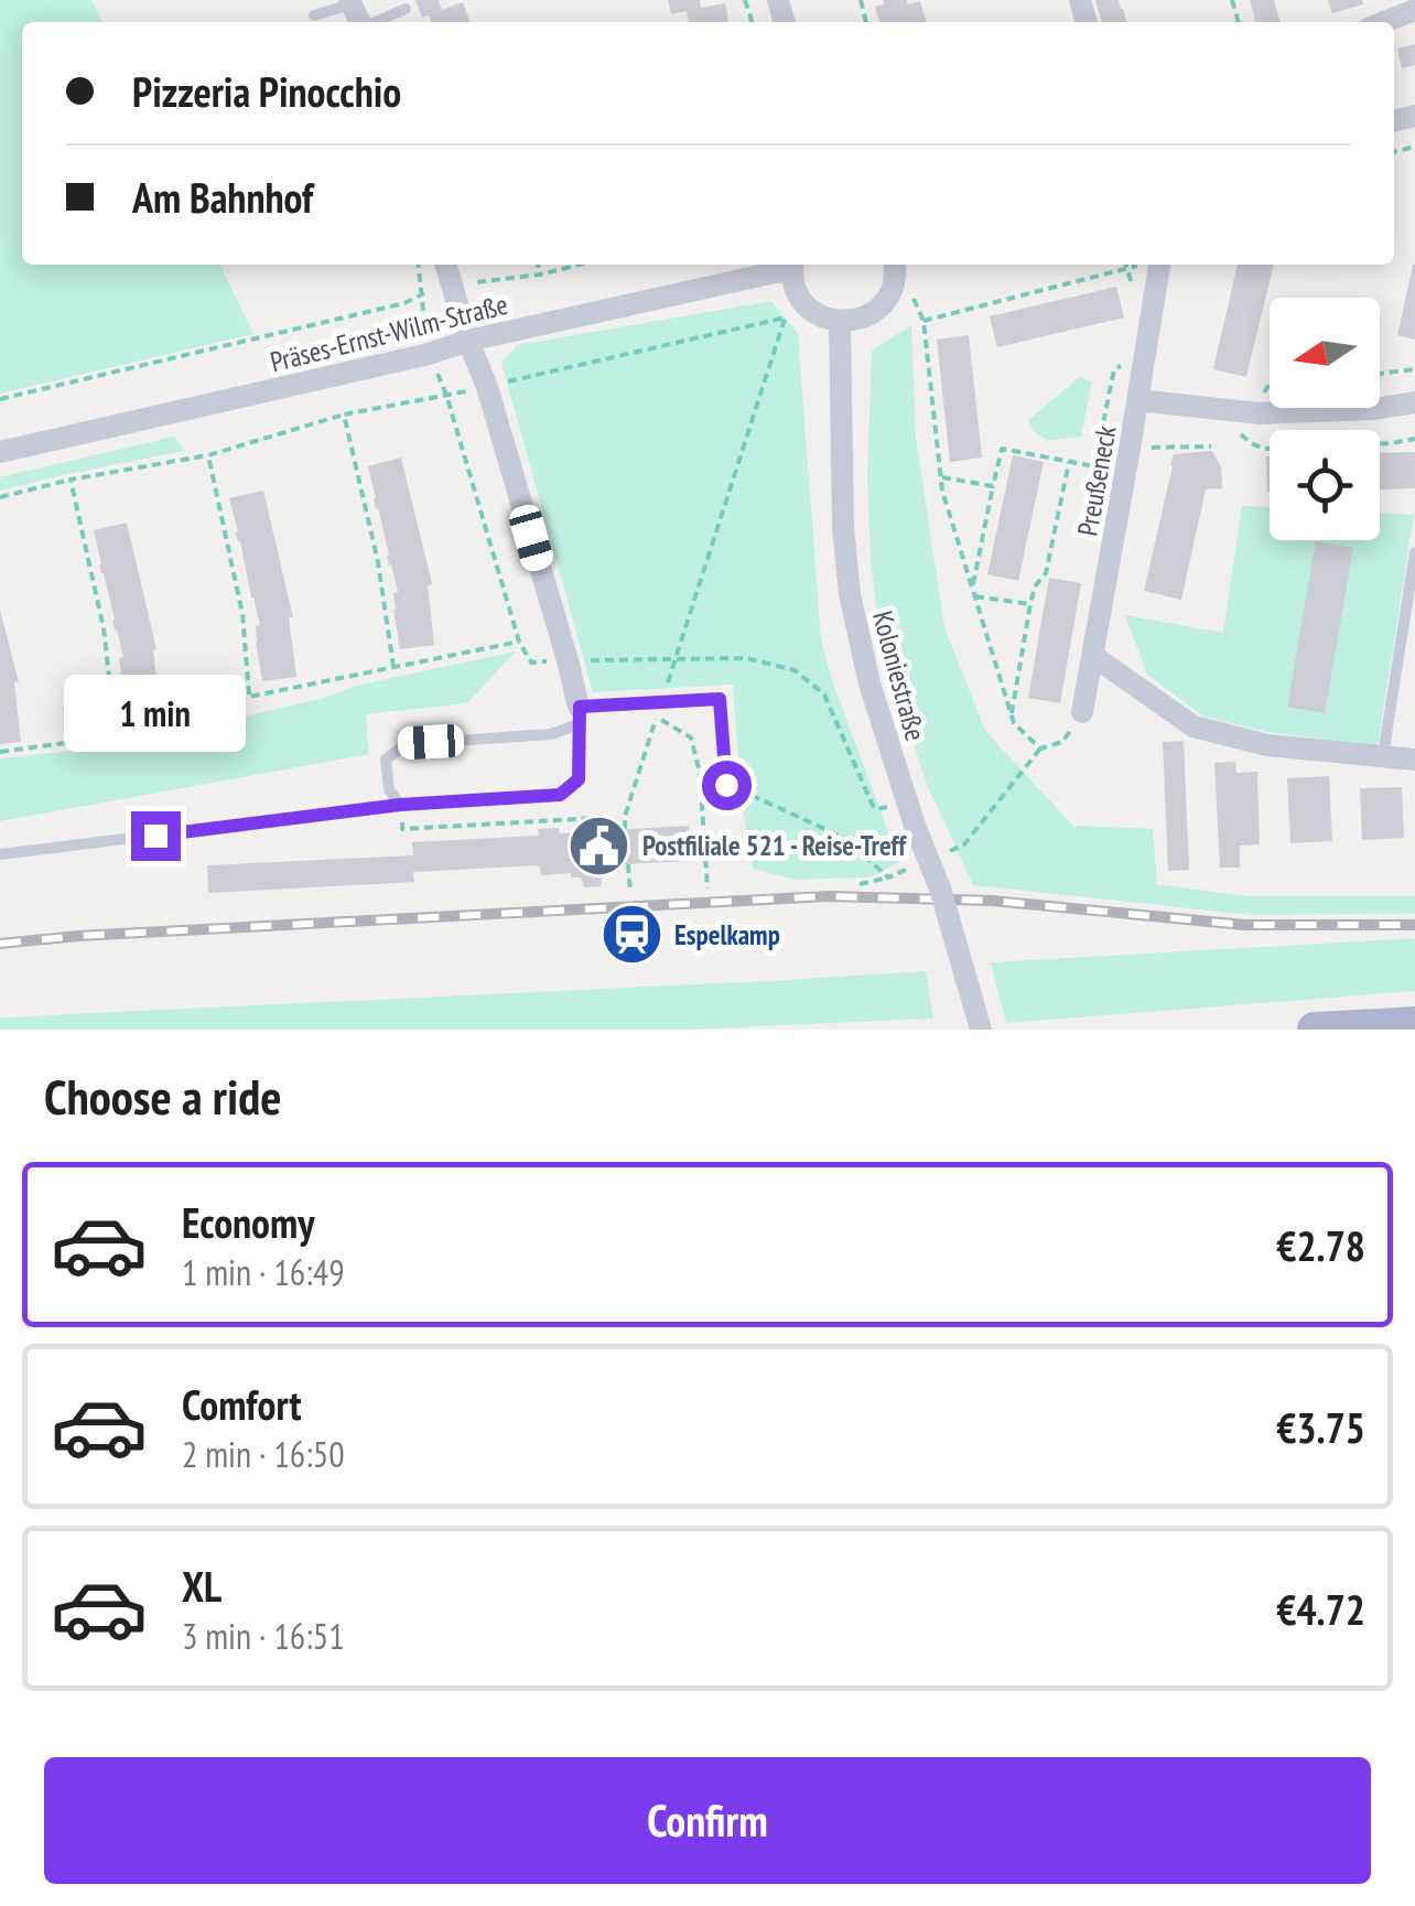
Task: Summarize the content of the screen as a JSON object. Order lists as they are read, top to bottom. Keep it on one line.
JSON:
{"streets":{"street":["Präses-Ernst-Wilm-Straße","Preußeneck","Koloniestraße"]},"places":{"public building":["Postfiliale 521 - Reise-Treff"],"station":["Espelkamp"]},"north":"left","page":{"banner":["Pizzeria Pinocchio","Am Bahnhof"],"bubble":"1 min","heading":"Choose a ride","list":[{"name":"Economy","note":"1 min · 16:49","value":"€2.78"},{"name":"Comfort","note":"2 min · 16:50","value":"€3.75"},{"name":"XL","note":"3 min · 16:51","value":"€4.72"}],"buttons":"Confirm"}}
